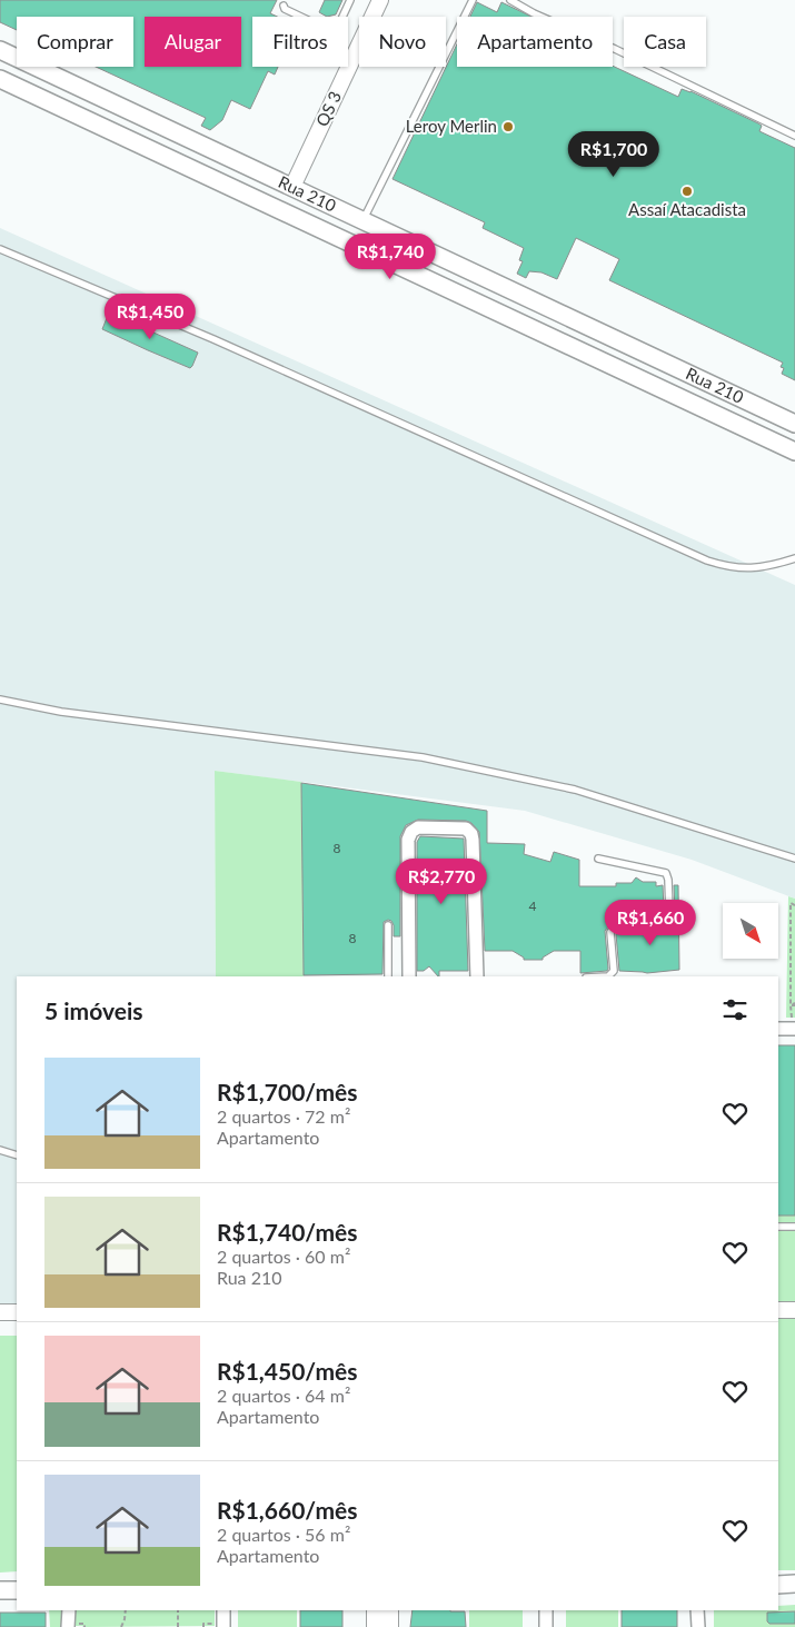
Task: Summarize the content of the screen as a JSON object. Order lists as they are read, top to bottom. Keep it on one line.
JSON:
{"streets":{"main road":["Rua 210"],"street":["QS 3"]},"crossings":[["QS 3","Rua 210"]],"places":["Leroy Merlin","Assaí Atacadista"],"house_numbers":["8","4","8"],"north":"bottom right","page":{"chip":["Comprar","Alugar","Filtros","Novo","Apartamento","Casa"],"price":["R$1,700","R$1,740","R$1,450","R$2,770","R$1,660"],"heading":"5 imóveis","list":[{"name":"R$1,700/mês","note":"2 quartos · 72 m² · Apartamento"},{"name":"R$1,740/mês","note":"2 quartos · 60 m² · Rua 210"},{"name":"R$1,450/mês","note":"2 quartos · 64 m² · Apartamento"},{"name":"R$1,660/mês","note":"2 quartos · 56 m² · Apartamento"}]}}
